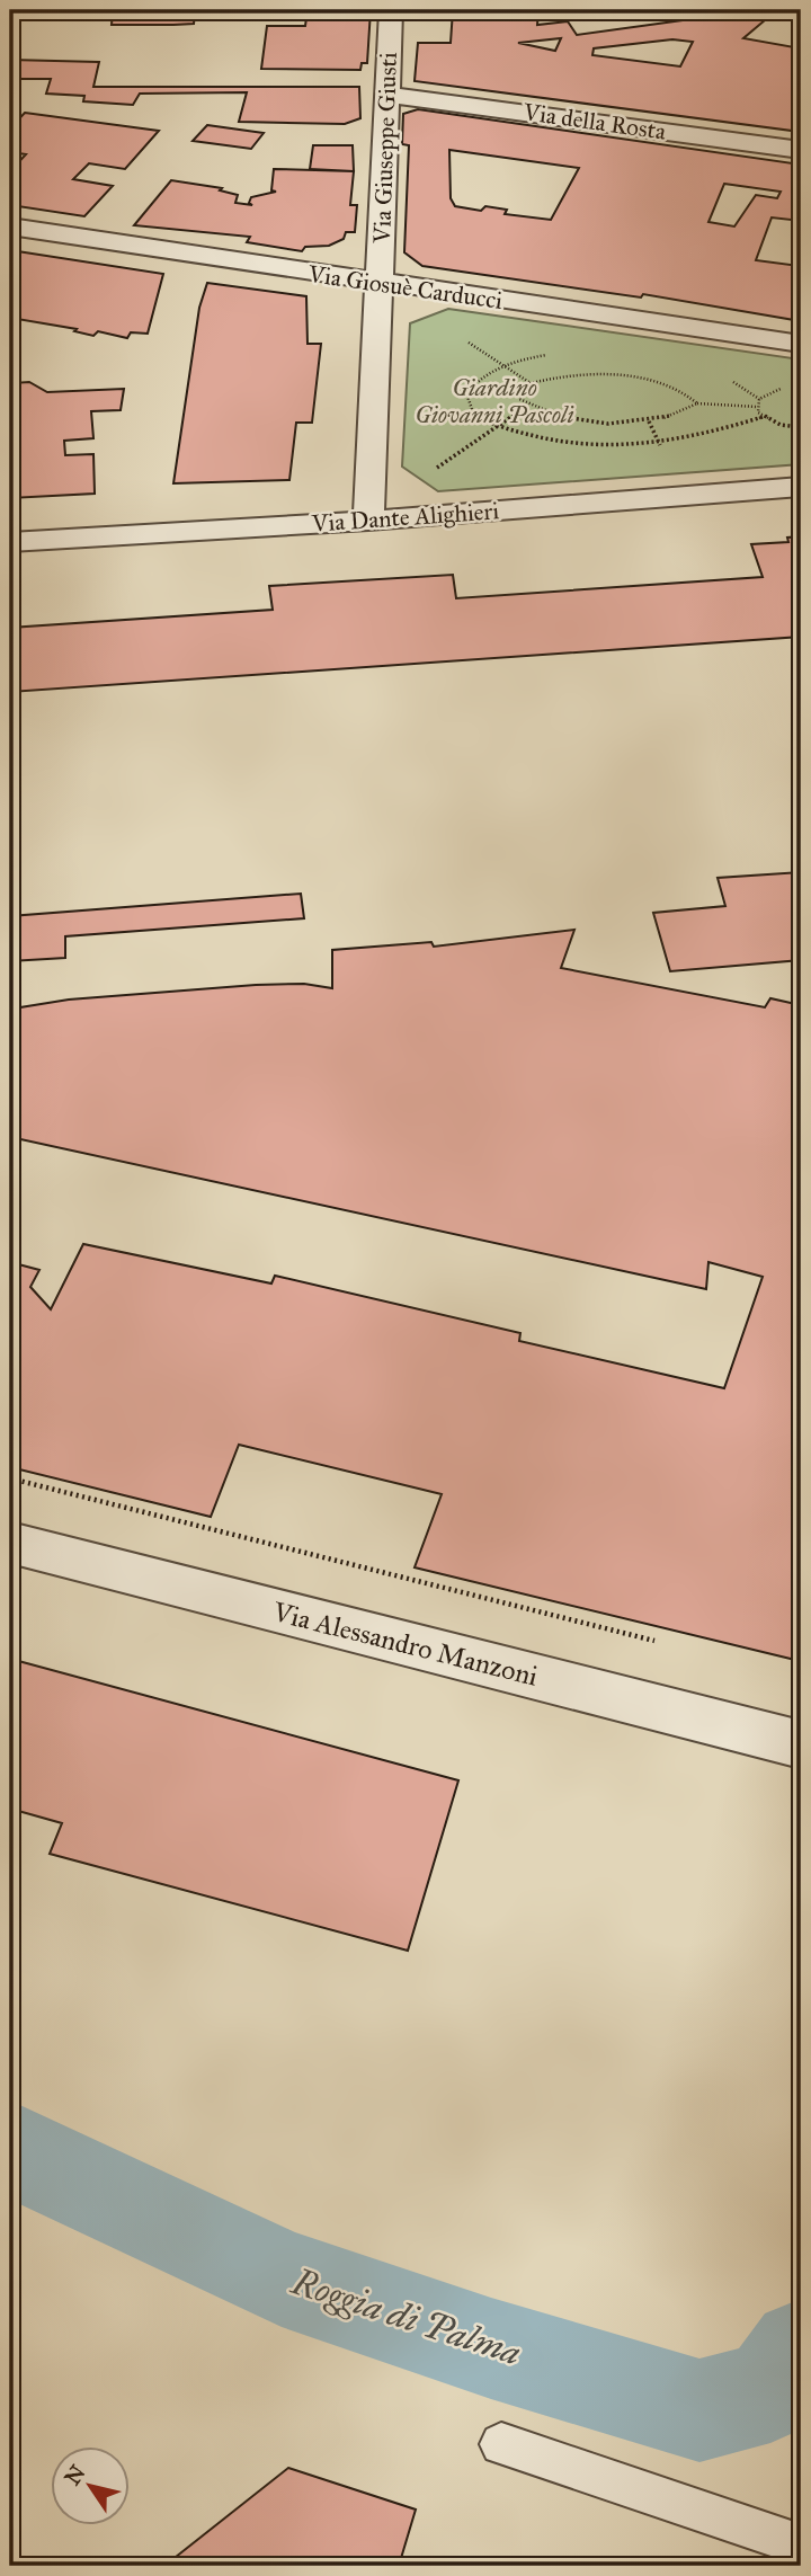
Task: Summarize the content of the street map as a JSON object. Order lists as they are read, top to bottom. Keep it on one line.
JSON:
{"streets":{"street":["Via della Rosta","Via Giuseppe Giusti","Via Giosuè Carducci","Via Dante Alighieri","Via Alessandro Manzoni"]},"crossings":[["Via della Rosta","Via Giuseppe Giusti"],["Via Giuseppe Giusti","Via Giosuè Carducci"],["Via Giuseppe Giusti","Via Dante Alighieri"]],"water":["Roggia di Palma"],"parks":["Giardino Giovanni Pascoli"],"north":"top left"}
